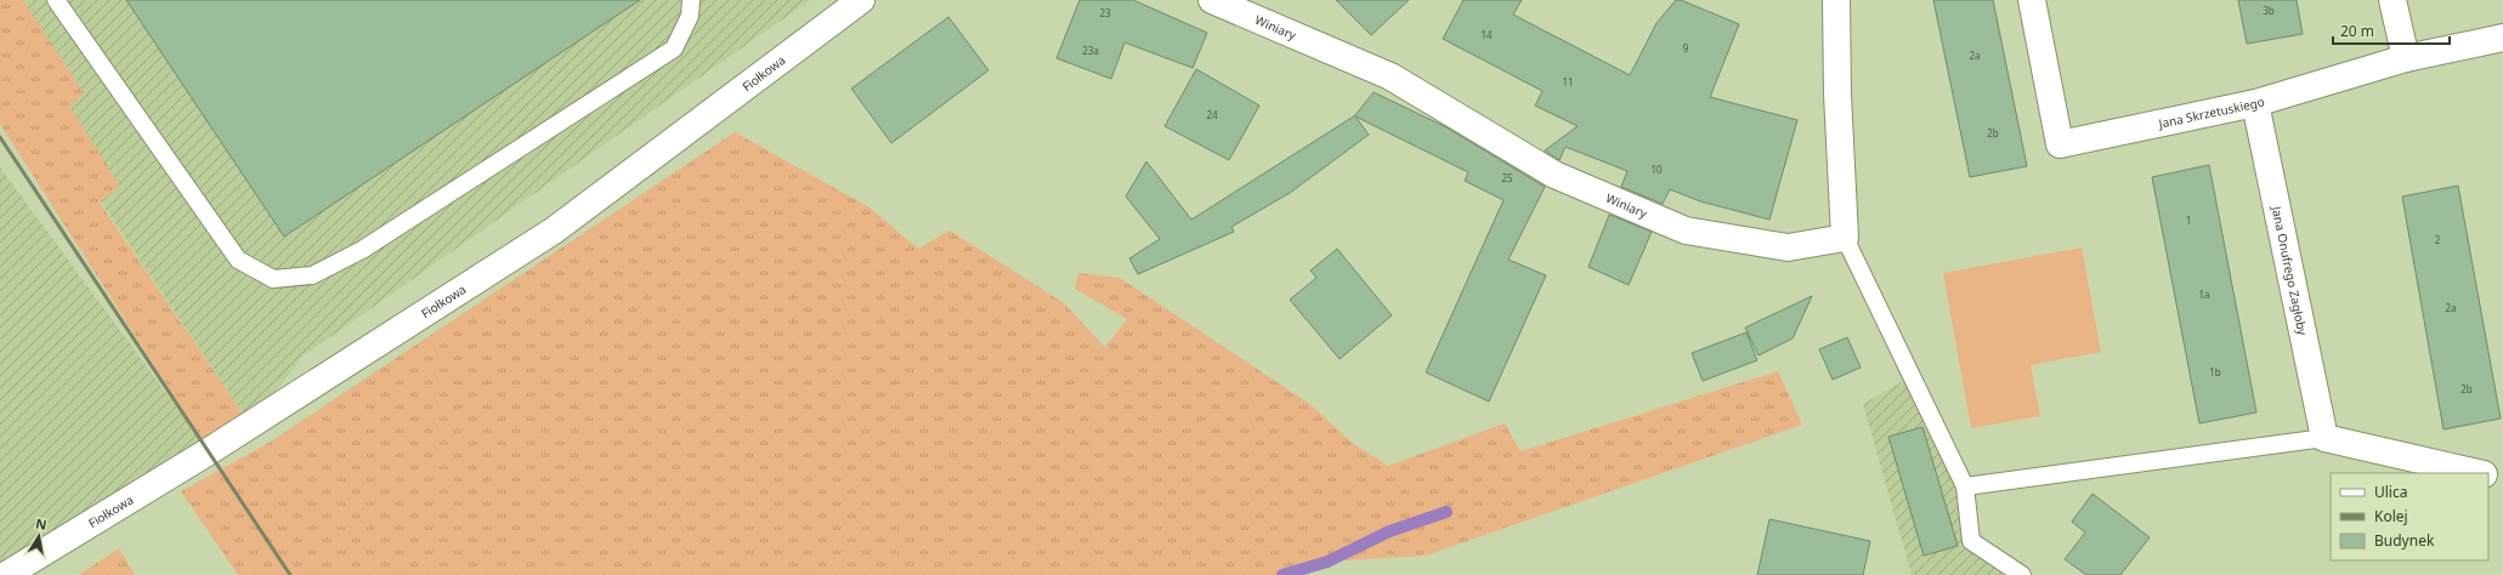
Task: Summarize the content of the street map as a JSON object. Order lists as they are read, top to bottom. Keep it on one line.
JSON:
{"streets":{"street":["Winiary","Fiołkowa","Jana Skrzetuskiego","Jana Onufrego Zagłoby"]},"crossings":[["Jana Skrzetuskiego","Jana Onufrego Zagłoby"]],"house_numbers":["3b","23","14","9","23a","2a","11","24","2b","10","25","1","2","1a","2a","1b","2b"],"legend":["Ulica","Kolej","Budynek"],"scale_bar":"20 m","north":"top"}
